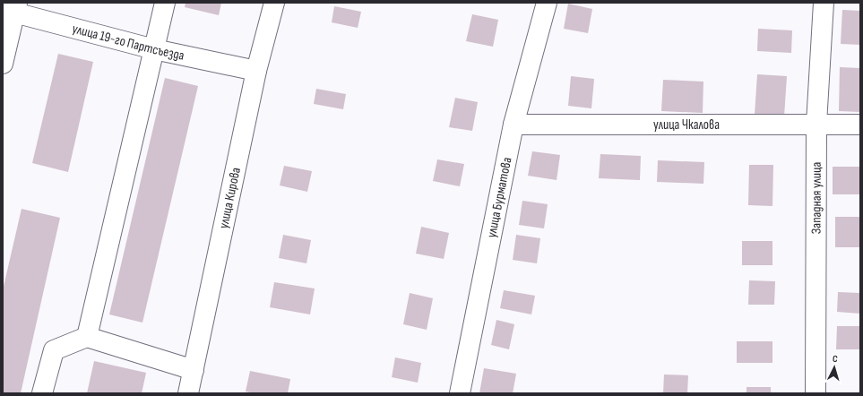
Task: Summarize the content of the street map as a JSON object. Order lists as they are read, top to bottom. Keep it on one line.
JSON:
{"streets":{"street":["улица 19-го Партсъезда","улица Чкалова","улица Бурматова","улица Кирова","Западная улица"]},"crossings":[["улица 19-го Партсъезда","улица Кирова"],["улица Чкалова","улица Бурматова"],["улица Чкалова","Западная улица"]],"north":"top"}
